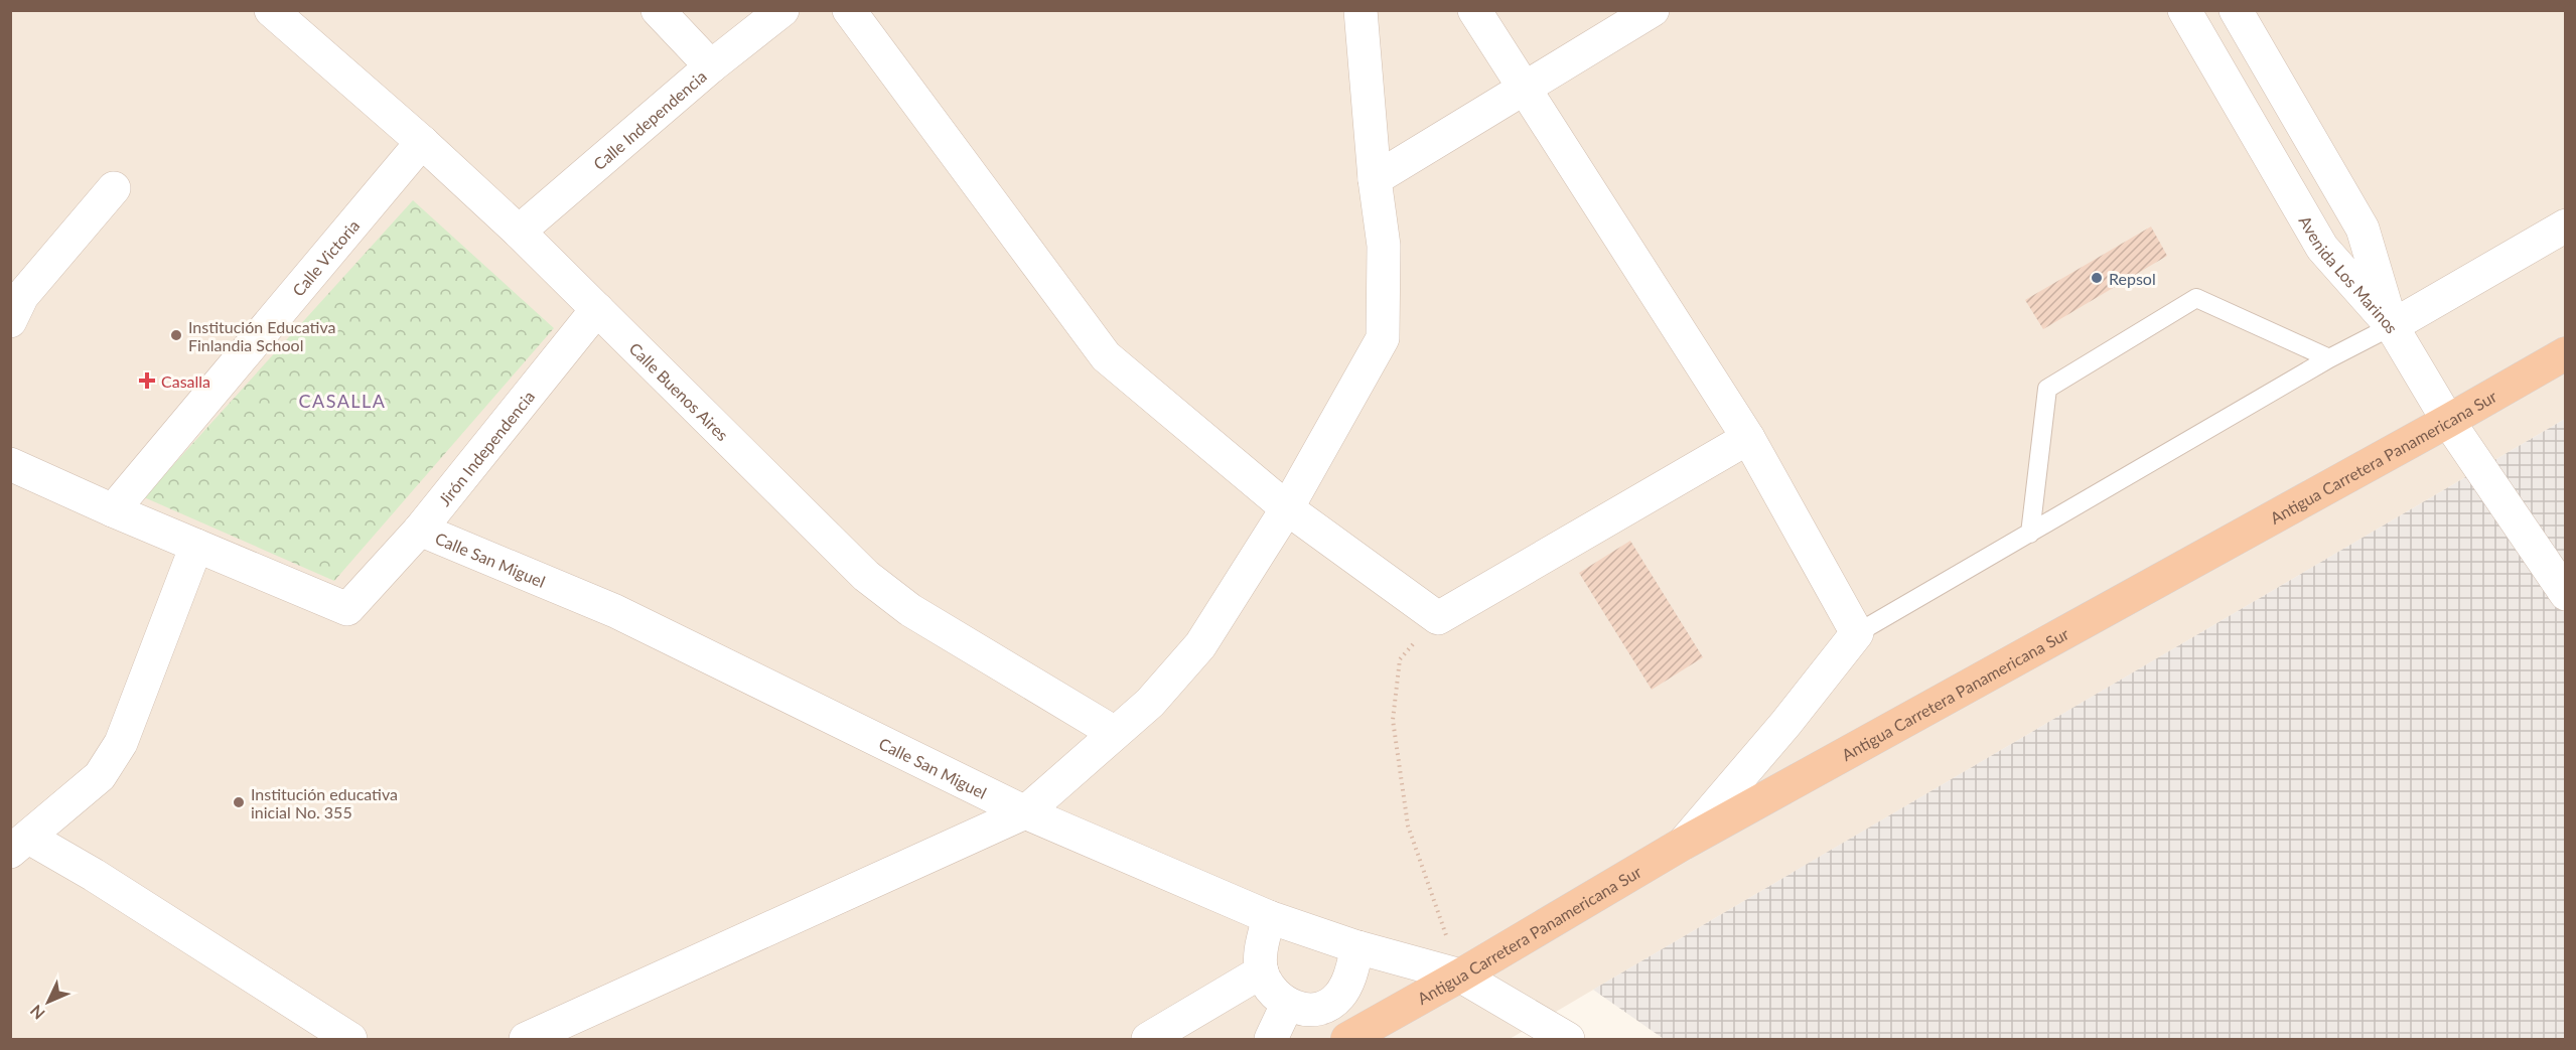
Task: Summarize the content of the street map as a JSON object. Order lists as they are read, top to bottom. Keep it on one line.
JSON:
{"streets":{"highway":["Antigua Carretera Panamericana Sur"],"street":["Calle Independencia","Calle Victoria","Avenida Los Marinos","Calle Buenos Aires","Jirón Independencia","Calle San Miguel"]},"crossings":[["Calle Independencia","Calle Buenos Aires"],["Calle Victoria","Calle Buenos Aires"],["Calle Buenos Aires","Jirón Independencia"],["Jirón Independencia","Calle San Miguel"],["Antigua Carretera Panamericana Sur","Calle San Miguel"]],"districts":["CASALLA"],"places":{"other":["Repsol","Institución Educativa Finlandia School","Institución educativa inicial No. 355"],"health":["Casalla"]},"north":"bottom left"}
